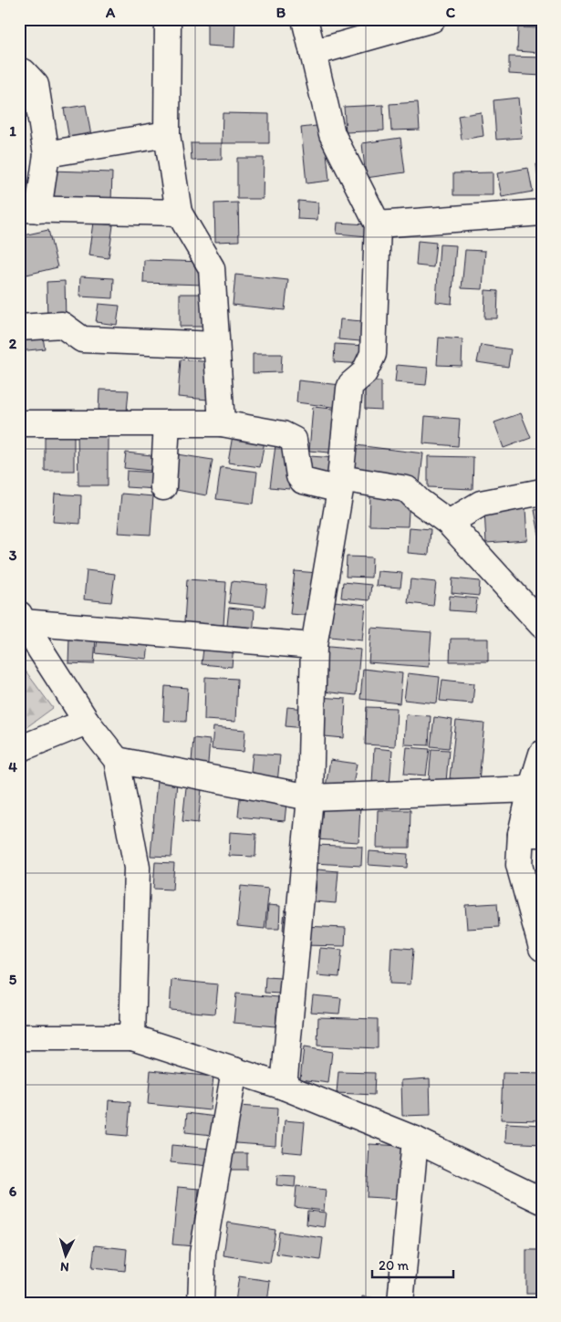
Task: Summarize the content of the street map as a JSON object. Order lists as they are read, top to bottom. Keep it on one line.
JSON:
{"scale_bar":"20 m","north":"bottom","grid":{"columns":["A","B","C"],"rows":["1","2","3","4","5","6"]}}
